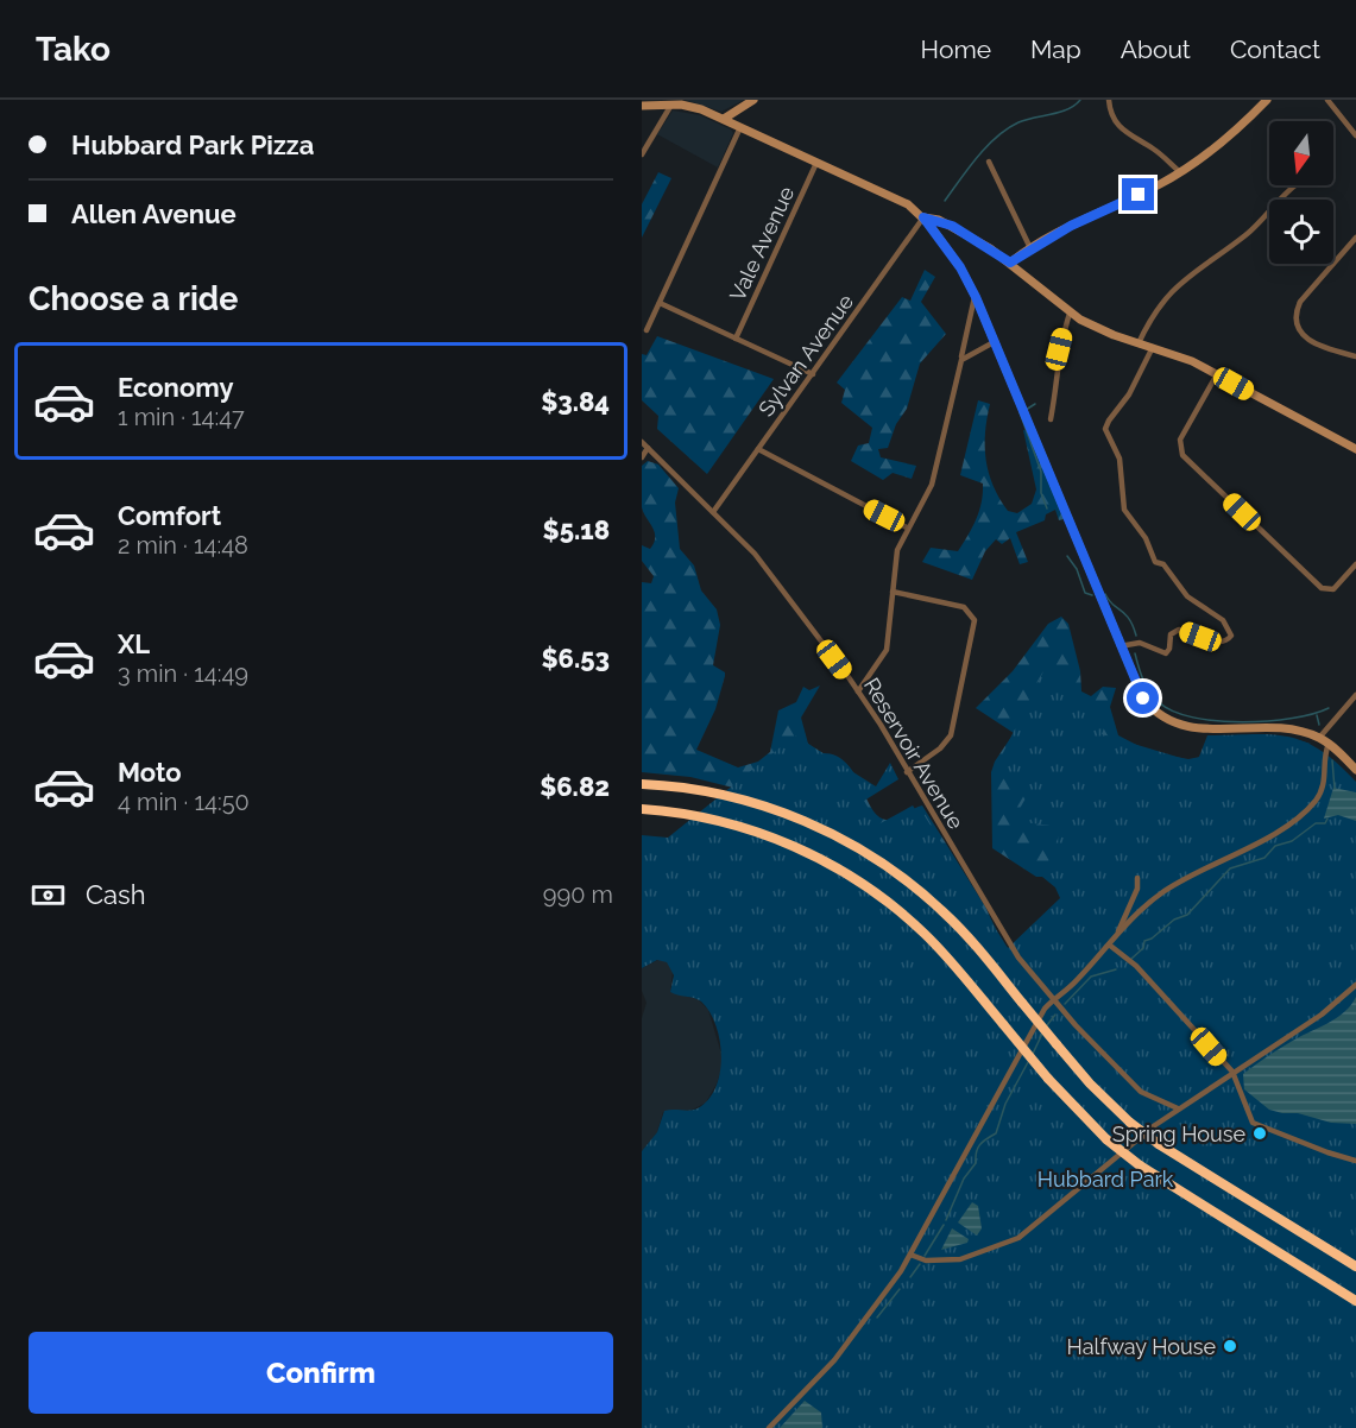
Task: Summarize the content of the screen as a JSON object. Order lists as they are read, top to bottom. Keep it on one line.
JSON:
{"streets":{"street":["Vale Avenue","Sylvan Avenue","Reservoir Avenue"]},"crossings":[["Sylvan Avenue","Reservoir Avenue"]],"parks":["Hubbard Park"],"places":["Spring House","Halfway House"],"north":"bottom","page":{"header":"Tako","nav":["Home","Map","About","Contact"],"banner":["Hubbard Park Pizza","Allen Avenue"],"heading":"Choose a ride","list":[{"name":"Economy","note":"1 min · 14:47","value":"$3.84"},{"name":"Comfort","note":"2 min · 14:48","value":"$5.18"},{"name":"XL","note":"3 min · 14:49","value":"$6.53"},{"name":"Moto","note":"4 min · 14:50","value":"$6.82"}],"pay":["Cash","990 m"],"buttons":"Confirm"}}
